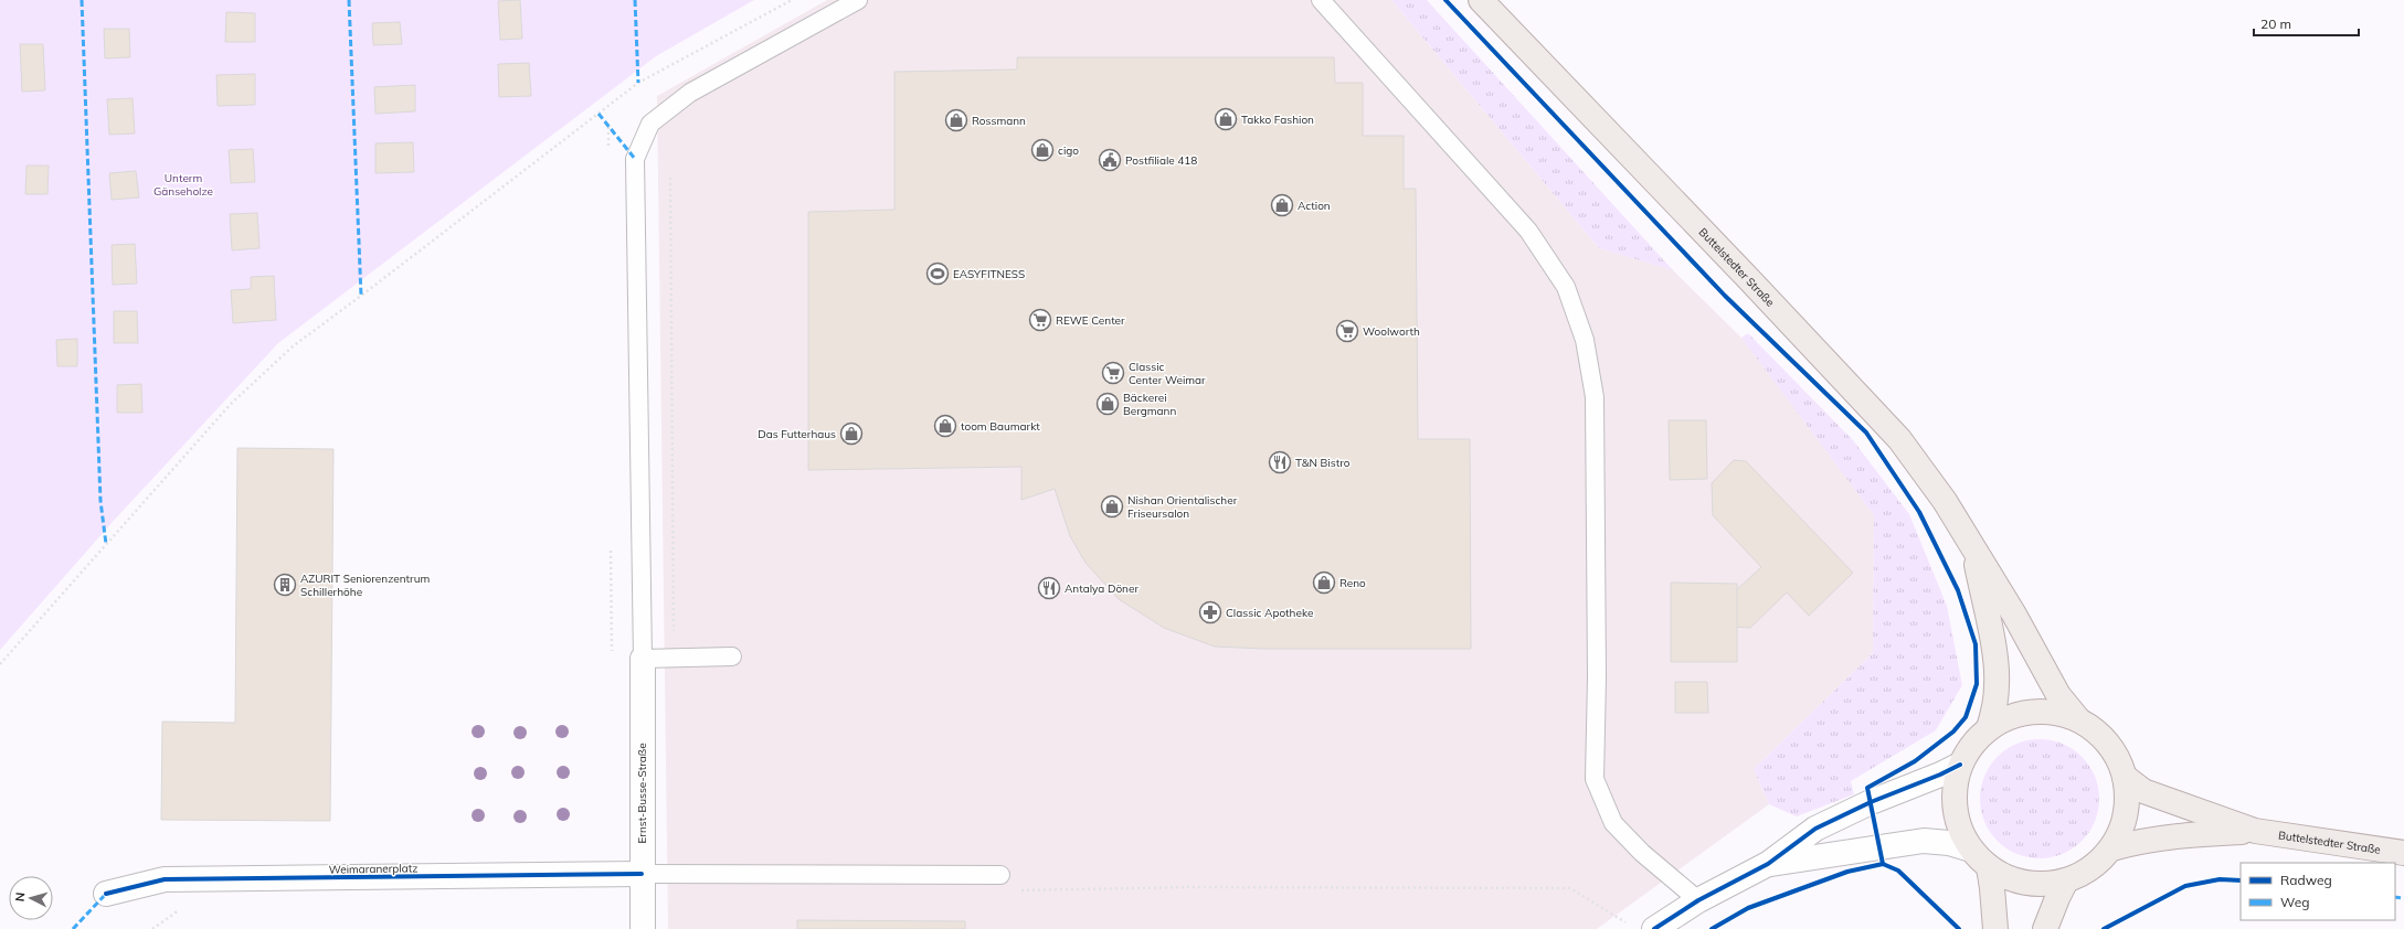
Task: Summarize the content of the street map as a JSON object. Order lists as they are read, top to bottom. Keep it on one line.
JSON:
{"streets":{"main road":["Buttelstedter Straße"],"street":["Ernst-Busse-Straße","Weimaranerplatz"]},"crossings":[["Ernst-Busse-Straße","Weimaranerplatz"]],"parks":["Unterm Gänseholze"],"places":{"shop":["Takko Fashion","Rossmann","cigo","Action","Bäckerei Bergmann","toom Baumarkt","Das Futterhaus","Nishan Orientalischer Friseursalon","Reno"],"public building":["Postfiliale 418"],"sports":["EASYFITNESS"],"supermarket":["REWE Center","Woolworth","Classic Center Weimar"],"restaurant":["T&N Bistro","Antalya Döner"],"building":["AZURIT Seniorenzentrum Schillerhöhe"],"pharmacy":["Classic Apotheke"]},"legend":["Radweg","Weg"],"scale_bar":"20 m","north":"left"}
